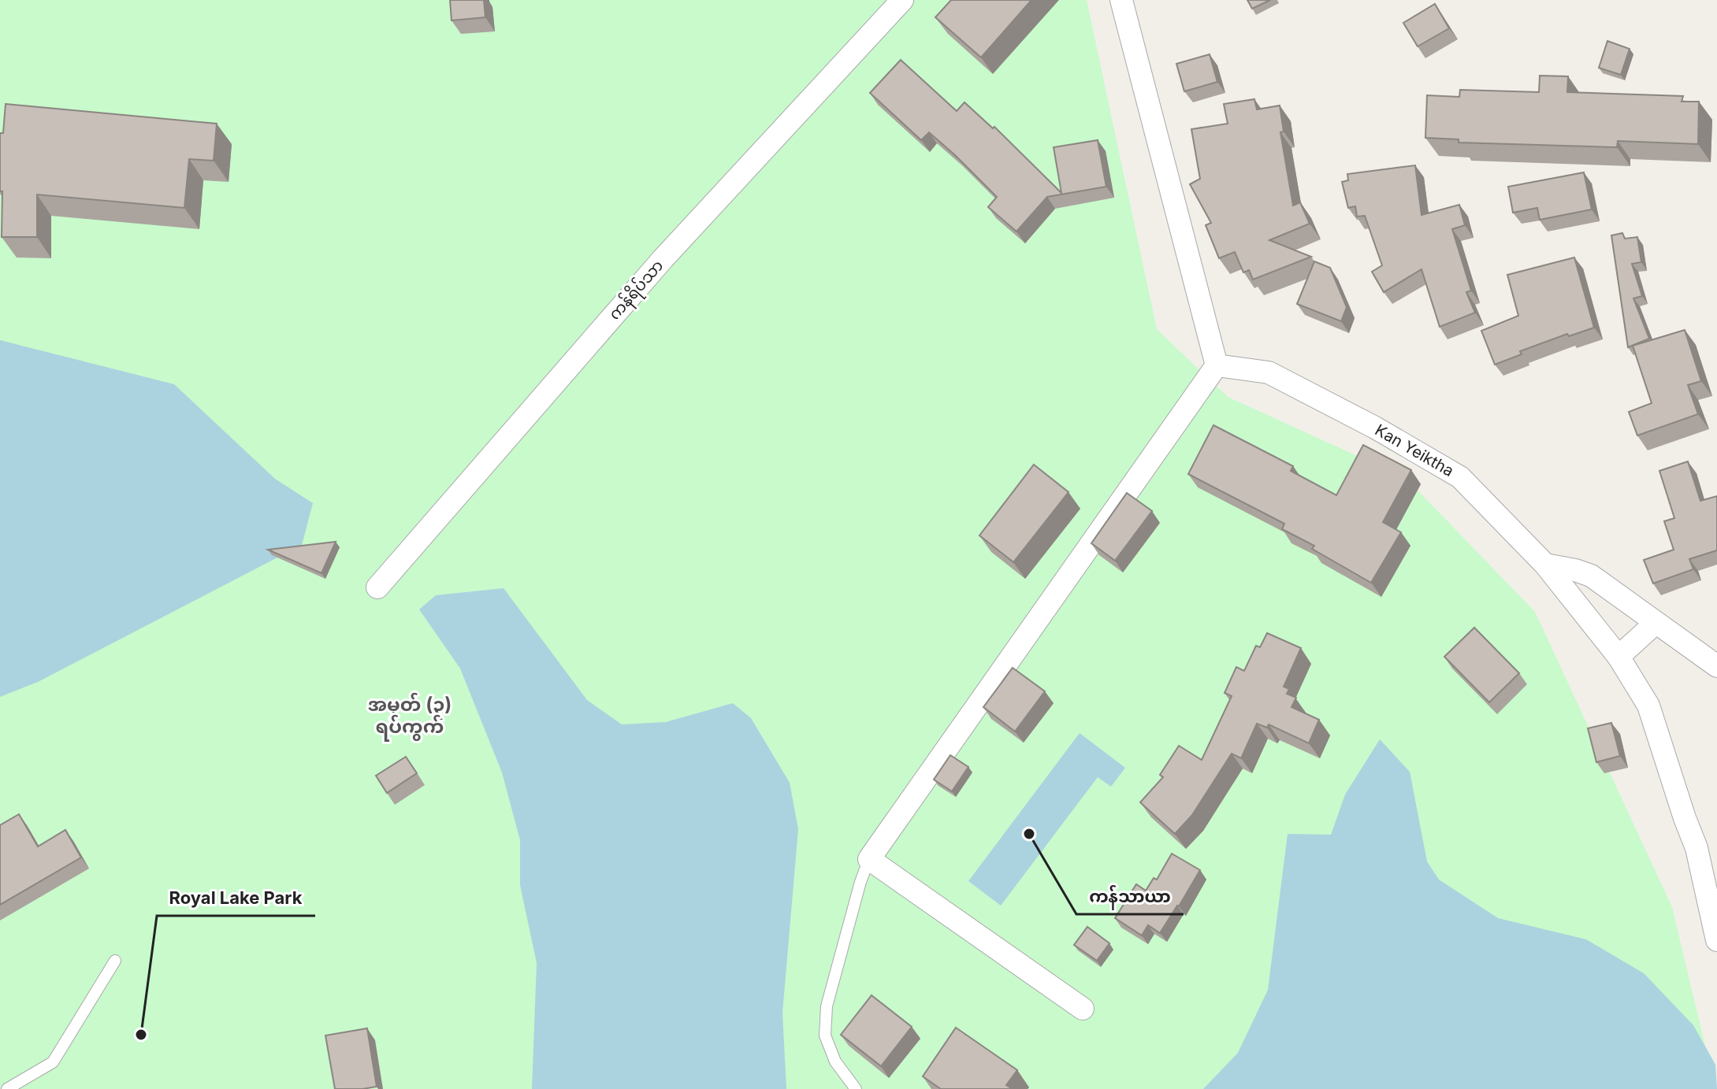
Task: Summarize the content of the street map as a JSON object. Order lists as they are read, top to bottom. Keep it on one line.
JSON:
{"streets":{"street":["ကန်ရိပ်သာ","Kan Yeiktha"]},"districts":["အမှတ် (၃) ရပ်ကွက်"],"places":["ကန်သာယာ","Royal Lake Park"]}
